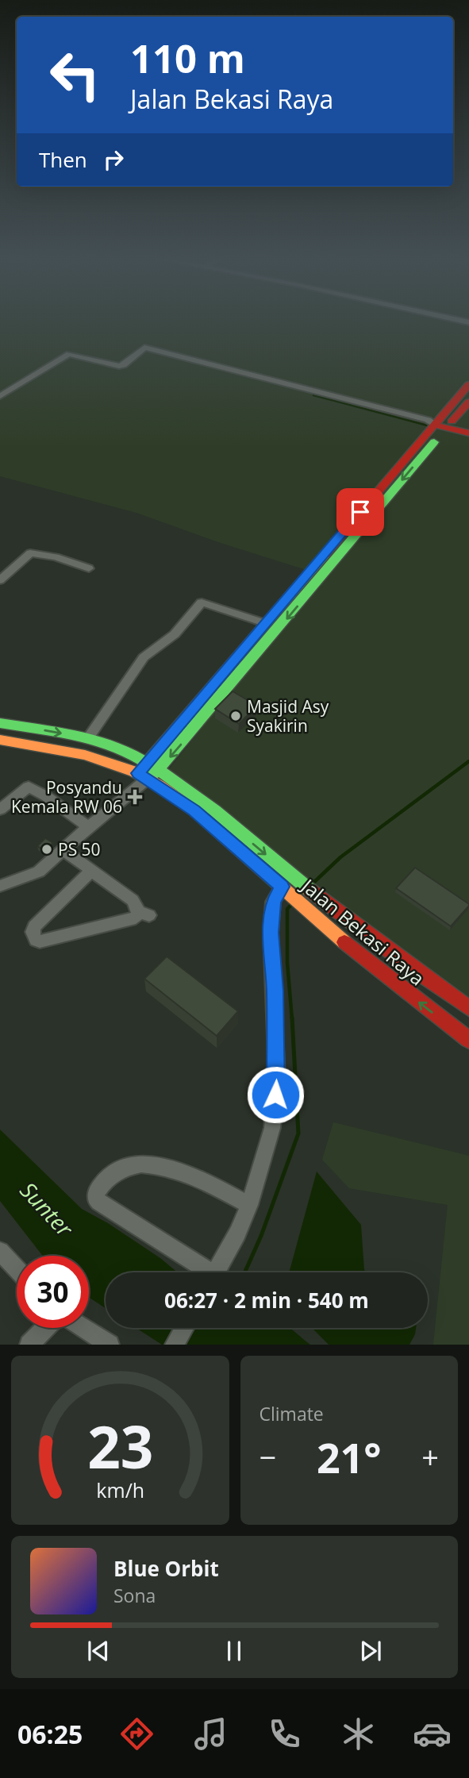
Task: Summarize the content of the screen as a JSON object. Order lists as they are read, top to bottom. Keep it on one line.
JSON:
{"streets":{"street":["Jalan Bekasi Raya"]},"water":["Sunter"],"places":{"other":["Masjid Asy Syakirin","PS 50"],"health":["Posyandu Kemala RW 06"]},"page":{"turn":["110 m","Jalan Bekasi Raya"],"then":"Then","limit":"30","trip":"06:27 · 2 min · 540 m","tile":"Climate","heat":["−","21°","+"],"song":["Blue Orbit","Sona"],"tabs":"06:25","gauge":["23","km/h"]}}
